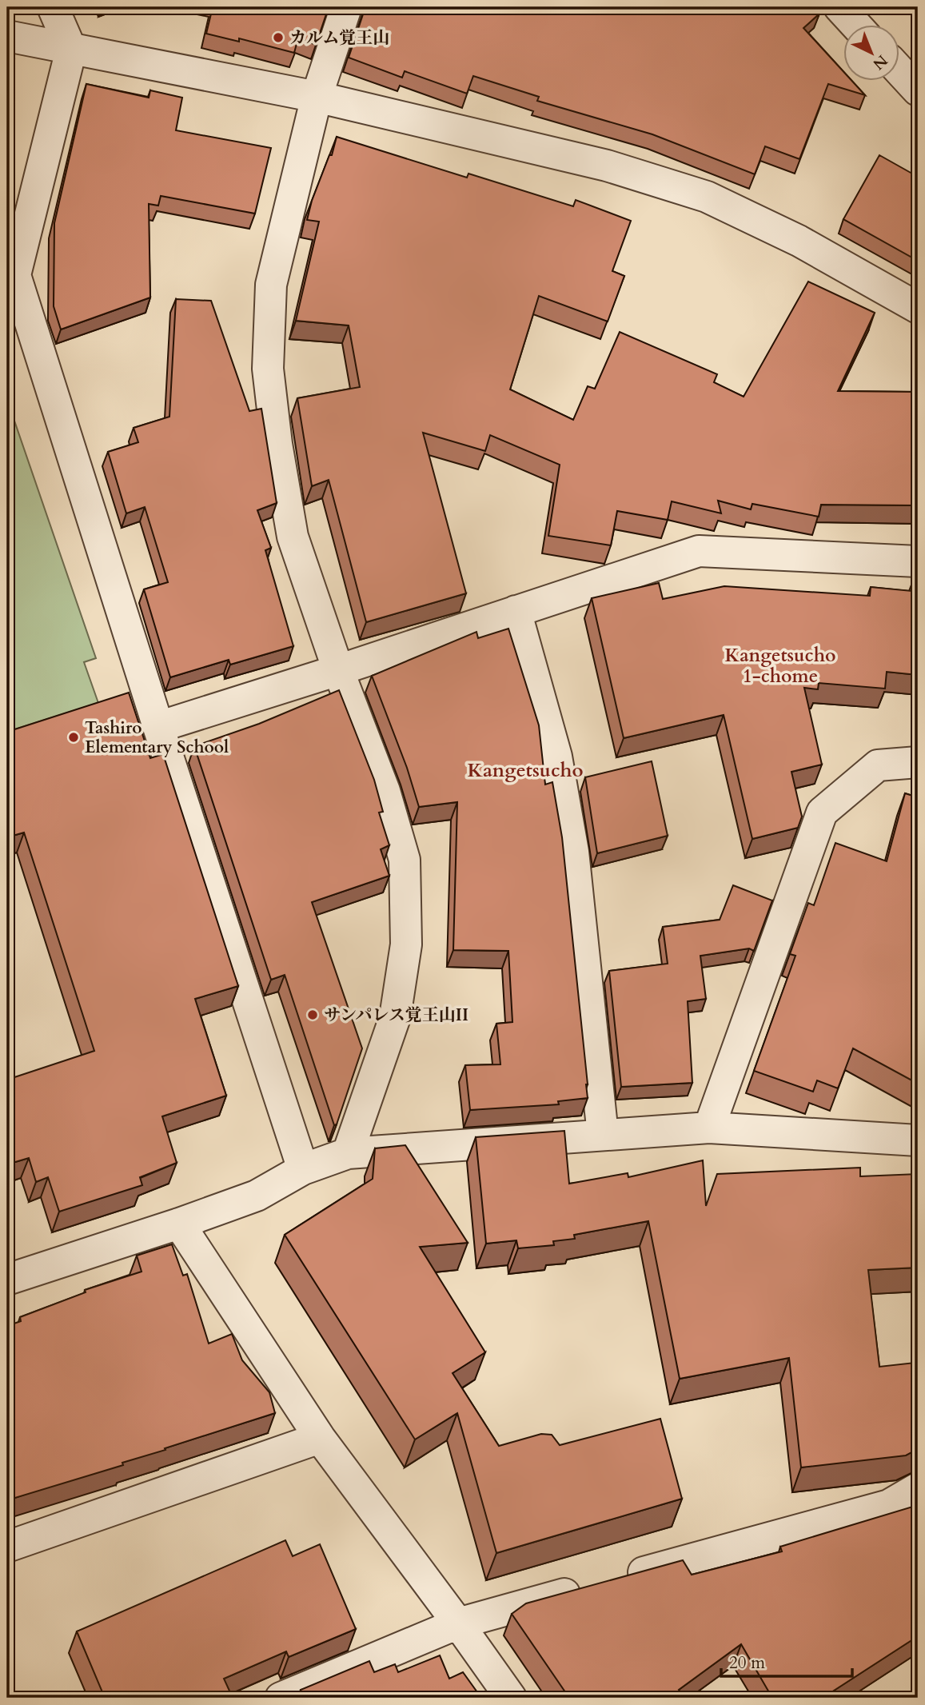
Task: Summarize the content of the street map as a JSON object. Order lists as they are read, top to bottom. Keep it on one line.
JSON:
{"districts":["Kangetsucho 1-chome","Kangetsucho"],"places":["カルム覚王山","Tashiro Elementary School","サンパレス覚王山II"],"scale_bar":"20 m","north":"bottom right"}
